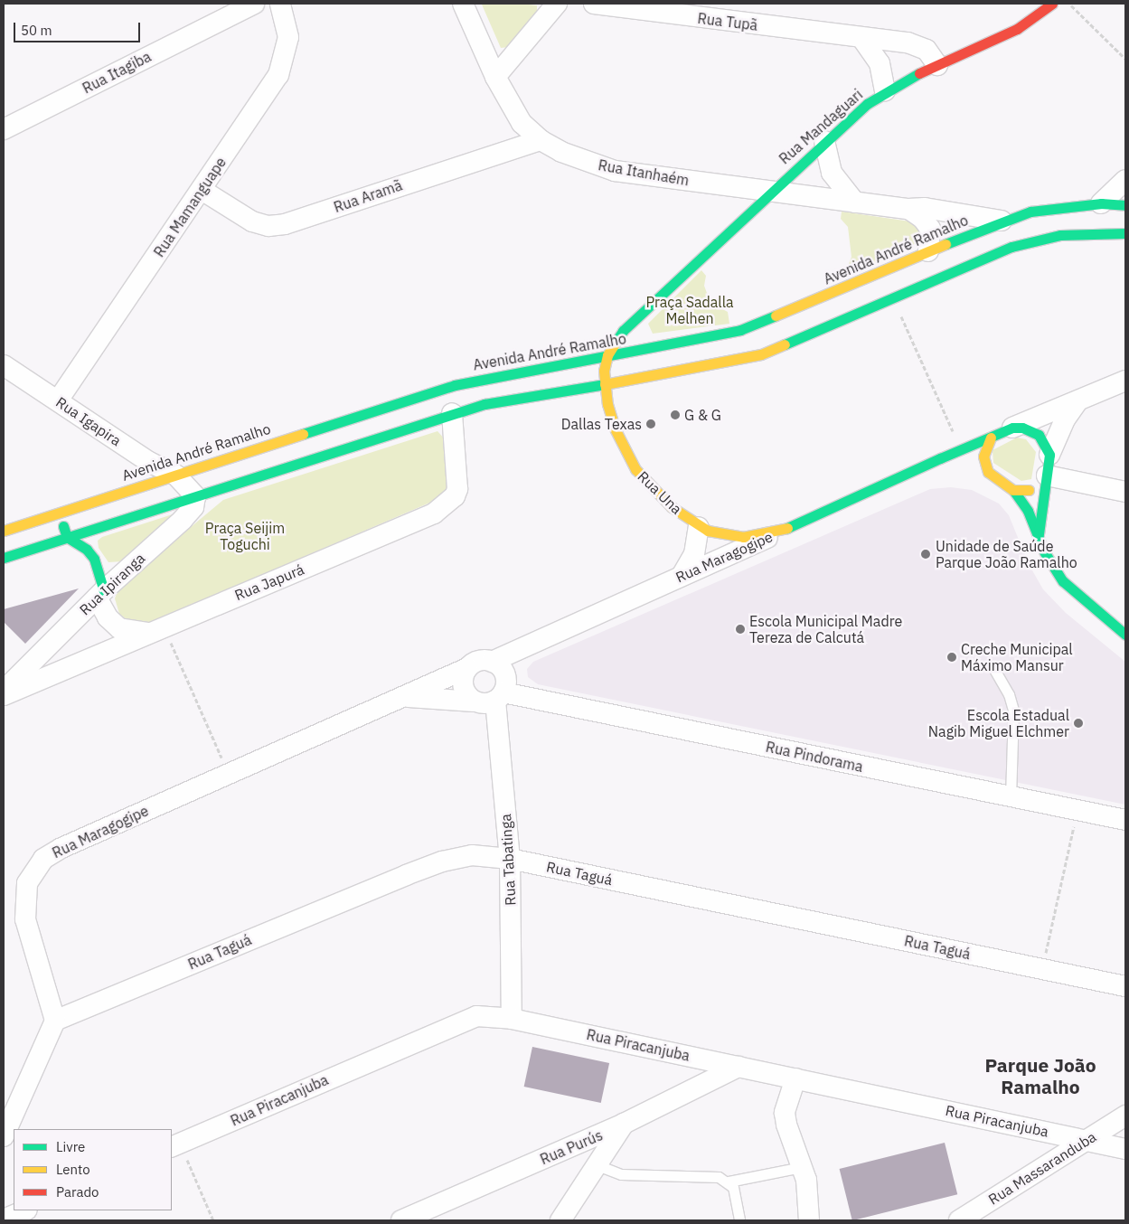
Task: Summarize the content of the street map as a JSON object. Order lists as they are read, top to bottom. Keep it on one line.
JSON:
{"streets":{"main road":["Rua Mandaguari","Avenida André Ramalho","Rua Una","Rua Maragogipe"],"street":["Rua Tupã","Rua Itagiba","Rua Itanhaém","Rua Aramã","Rua Mamanguape","Rua Igapira","Rua Japurá","Rua Ipiranga","Rua Pindorama","Rua Tabatinga","Rua Taguá","Rua Piracanjuba","Rua Purús","Rua Massaranduba"]},"crossings":[["Rua Tupã","Rua Mandaguari"],["Rua Mandaguari","Rua Itanhaém"],["Rua Mandaguari","Avenida André Ramalho"],["Rua Mandaguari","Rua Una"],["Rua Itanhaém","Rua Aramã"],["Rua Itanhaém","Avenida André Ramalho"],["Rua Aramã","Rua Mamanguape"],["Rua Mamanguape","Rua Igapira"],["Avenida André Ramalho","Rua Igapira"],["Avenida André Ramalho","Rua Una"],["Rua Una","Rua Maragogipe"],["Rua Maragogipe","Rua Pindorama"],["Rua Maragogipe","Rua Tabatinga"],["Rua Maragogipe","Rua Taguá"],["Rua Pindorama","Rua Tabatinga"],["Rua Tabatinga","Rua Taguá"],["Rua Tabatinga","Rua Piracanjuba"],["Rua Piracanjuba","Rua Purús"],["Rua Piracanjuba","Rua Massaranduba"]],"districts":["Parque João Ramalho"],"parks":["Praça Sadalla Melhen","Praça Seijim Toguchi"],"places":["G & G","Dallas Texas","Unidade de Saúde Parque João Ramalho","Escola Municipal Madre Tereza de Calcutá","Creche Municipal Máximo Mansur","Escola Estadual Nagib Miguel Elchmer"],"legend":["Livre","Lento","Parado"],"scale_bar":"50 m"}
